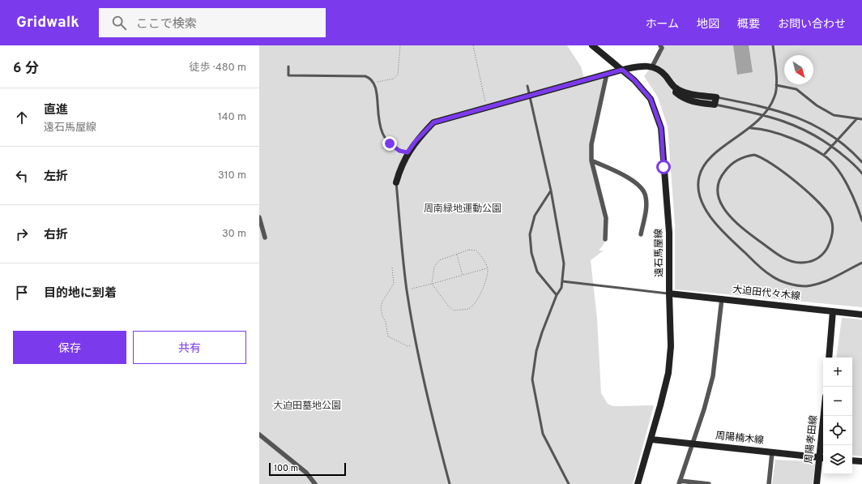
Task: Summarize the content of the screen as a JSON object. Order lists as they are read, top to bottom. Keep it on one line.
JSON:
{"streets":{"street":["遠石馬屋線","大迫田代々木線","周陽楠木線","周陽孝田線"]},"crossings":[["遠石馬屋線","大迫田代々木線"],["遠石馬屋線","周陽楠木線"],["周陽楠木線","周陽孝田線"]],"parks":["周南緑地運動公園","大迫田墓地公園"],"scale_bar":"100 m","north":"bottom right","page":{"header":"Gridwalk","search":"ここで検索","nav":["ホーム","地図","概要","お問い合わせ"],"heading":["6 分","徒歩 · 480 m"],"list":[["直進","遠石馬屋線","140 m"],["左折","310 m"],["右折","30 m"],"目的地に到着"],"buttons":["保存","共有"],"map_buttons":["+","−"],"scale":"100 m"}}
